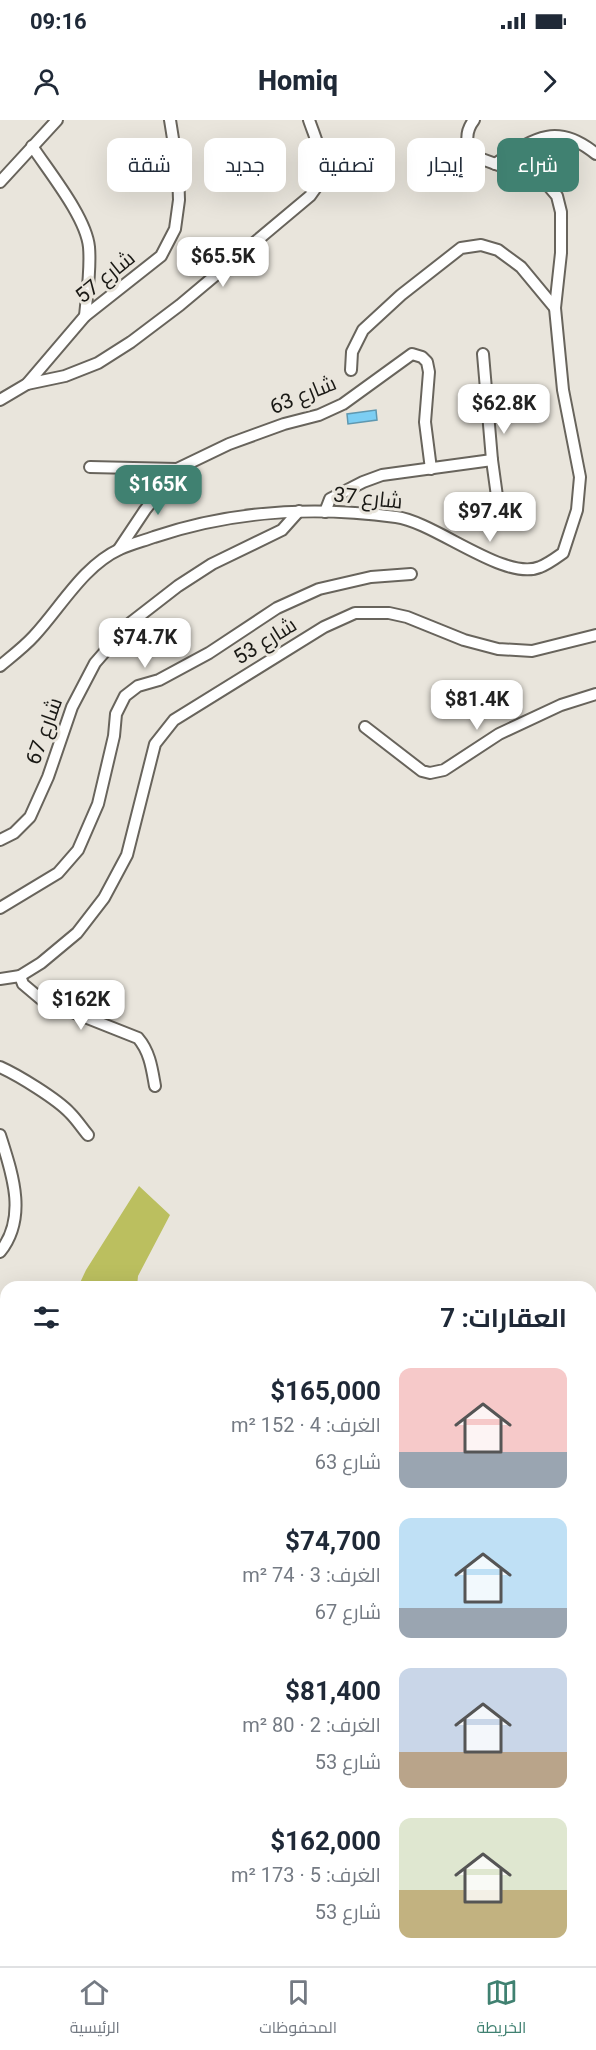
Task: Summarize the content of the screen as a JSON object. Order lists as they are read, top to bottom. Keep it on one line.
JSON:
{"streets":{"street":["شارع 57","شارع 63","شارع 37","شارع 53","شارع 67"]},"crossings":[["شارع 63","شارع 37"],["شارع 37","شارع 67"]],"page":{"status":"09:16","header":"Homiq","chip":["شراء","إيجار","تصفية","جديد","شقة"],"price":["$65.5K","$62.8K","$165K","$97.4K","$74.7K","$81.4K","$162K"],"heading":"العقارات: 7","list":[{"name":"$165,000","note":"الغرف: 4 · 152 m² · شارع 63"},{"name":"$74,700","note":"الغرف: 3 · 74 m² · شارع 67"},{"name":"$81,400","note":"الغرف: 2 · 80 m² · شارع 53"},{"name":"$162,000","note":"الغرف: 5 · 173 m² · شارع 53"}],"tabs":["الخريطة","المحفوظات","الرئيسية"]}}
